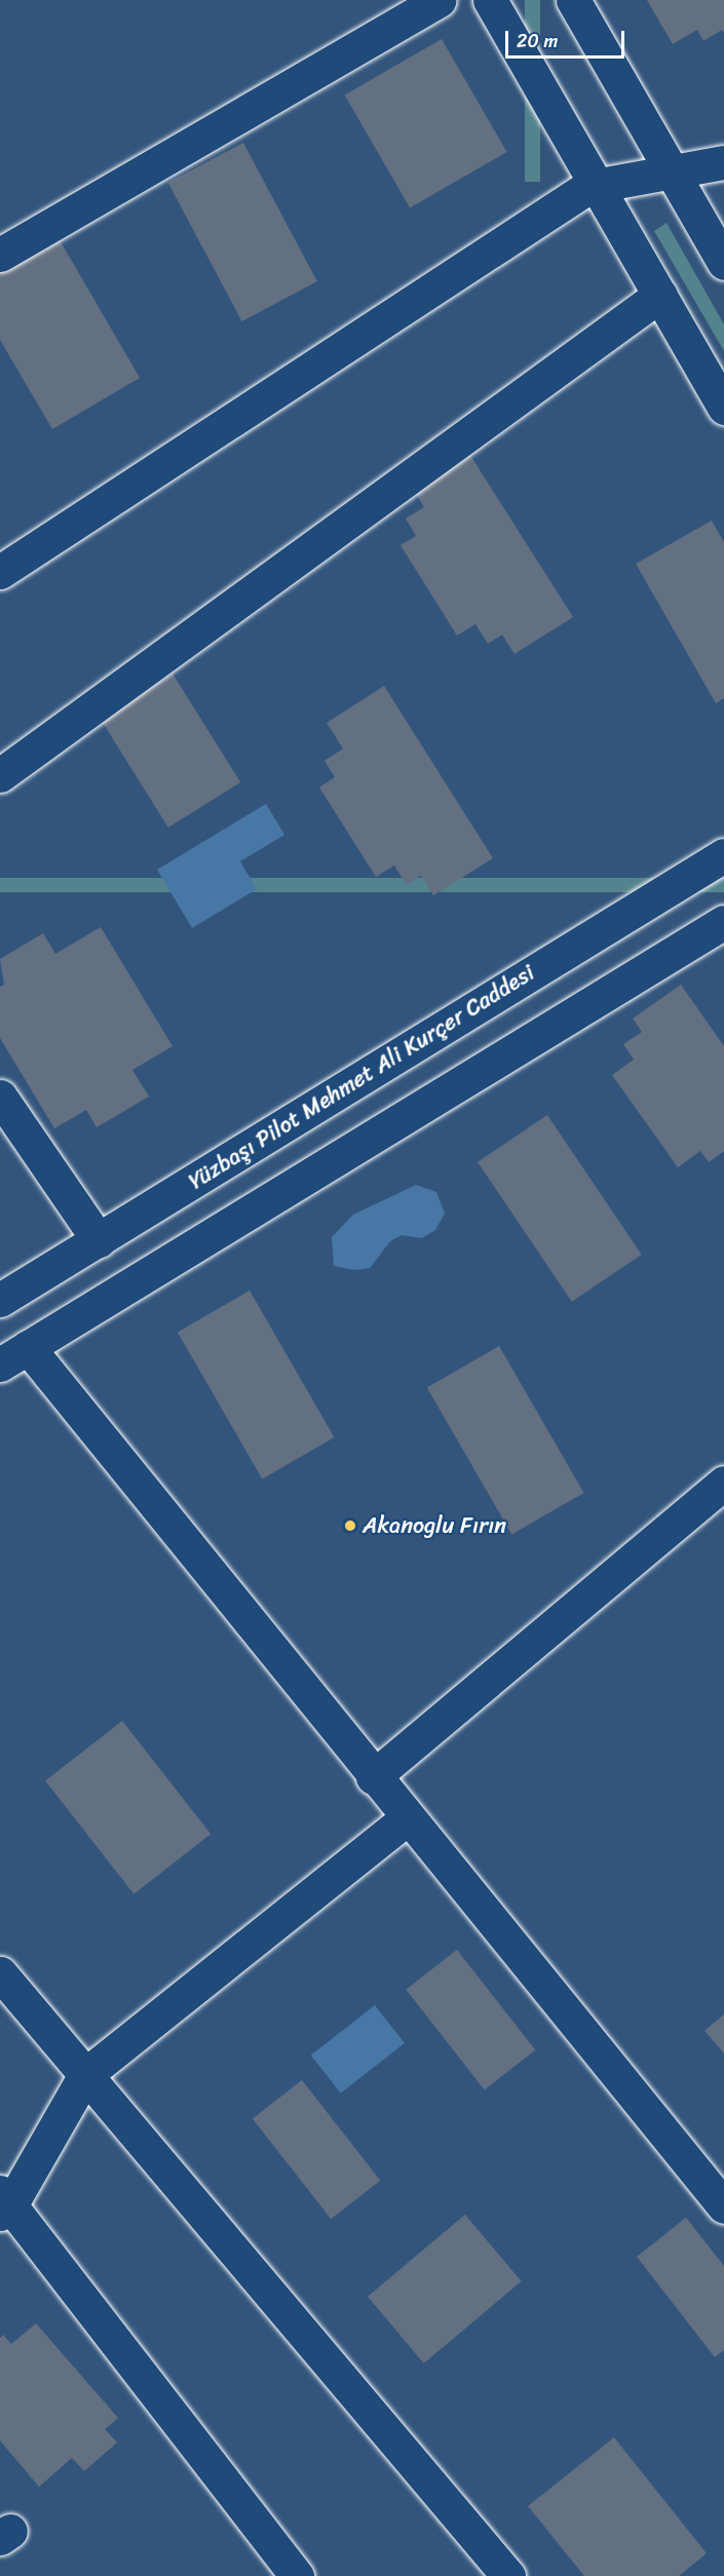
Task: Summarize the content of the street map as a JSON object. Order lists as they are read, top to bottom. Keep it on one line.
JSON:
{"streets":{"street":["Yüzbaşı Pilot Mehmet Ali Kurçer Caddesi"]},"places":["Akanoglu Fırın"],"scale_bar":"20 m"}
